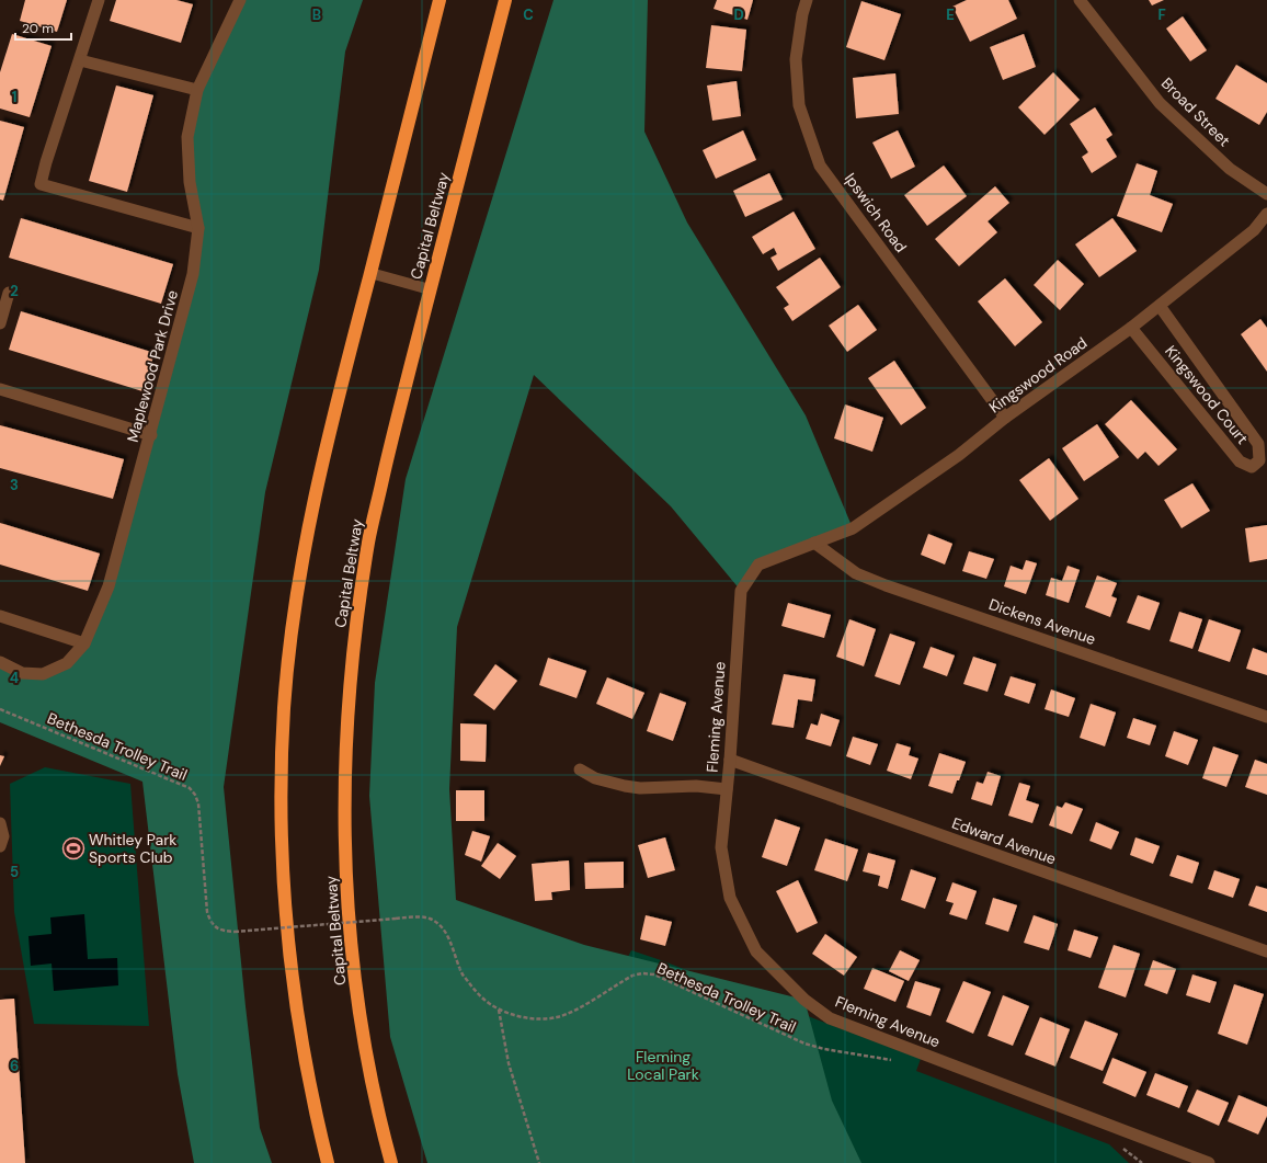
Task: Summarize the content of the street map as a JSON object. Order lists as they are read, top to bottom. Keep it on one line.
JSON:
{"streets":{"highway":["Capital Beltway"],"street":["Broad Street","Ipswich Road","Maplewood Park Drive","Kingswood Road","Kingswood Court","Dickens Avenue","Fleming Avenue","Edward Avenue"],"path":["Bethesda Trolley Trail"]},"crossings":[["Ipswich Road","Kingswood Road"],["Kingswood Road","Kingswood Court"],["Kingswood Road","Dickens Avenue"],["Kingswood Road","Fleming Avenue"],["Dickens Avenue","Fleming Avenue"],["Fleming Avenue","Edward Avenue"]],"parks":["Fleming Local Park"],"places":{"sports":["Whitley Park Sports Club"]},"scale_bar":"20 m","grid":{"columns":["B","C","D","E","F"],"rows":["1","2","3","4","5","6"]}}
